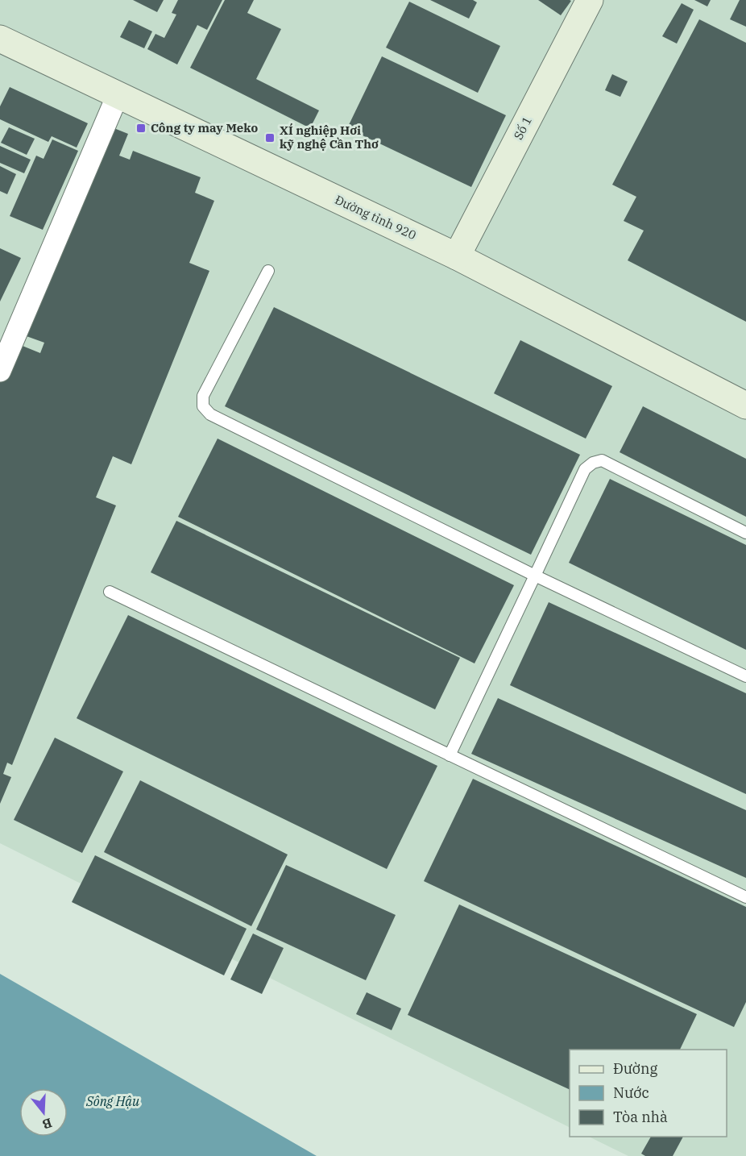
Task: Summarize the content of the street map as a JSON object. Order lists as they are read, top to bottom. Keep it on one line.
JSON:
{"streets":{"main road":["Số 1","Đường tỉnh 920"]},"crossings":[["Số 1","Đường tỉnh 920"]],"water":["Sông Hậu"],"places":{"transit":["Công ty may Meko","XÍ nghiệp Hơi kỹ nghệ Cần Thơ"]},"legend":["Đường","Nước","Tòa nhà"],"north":"bottom"}
